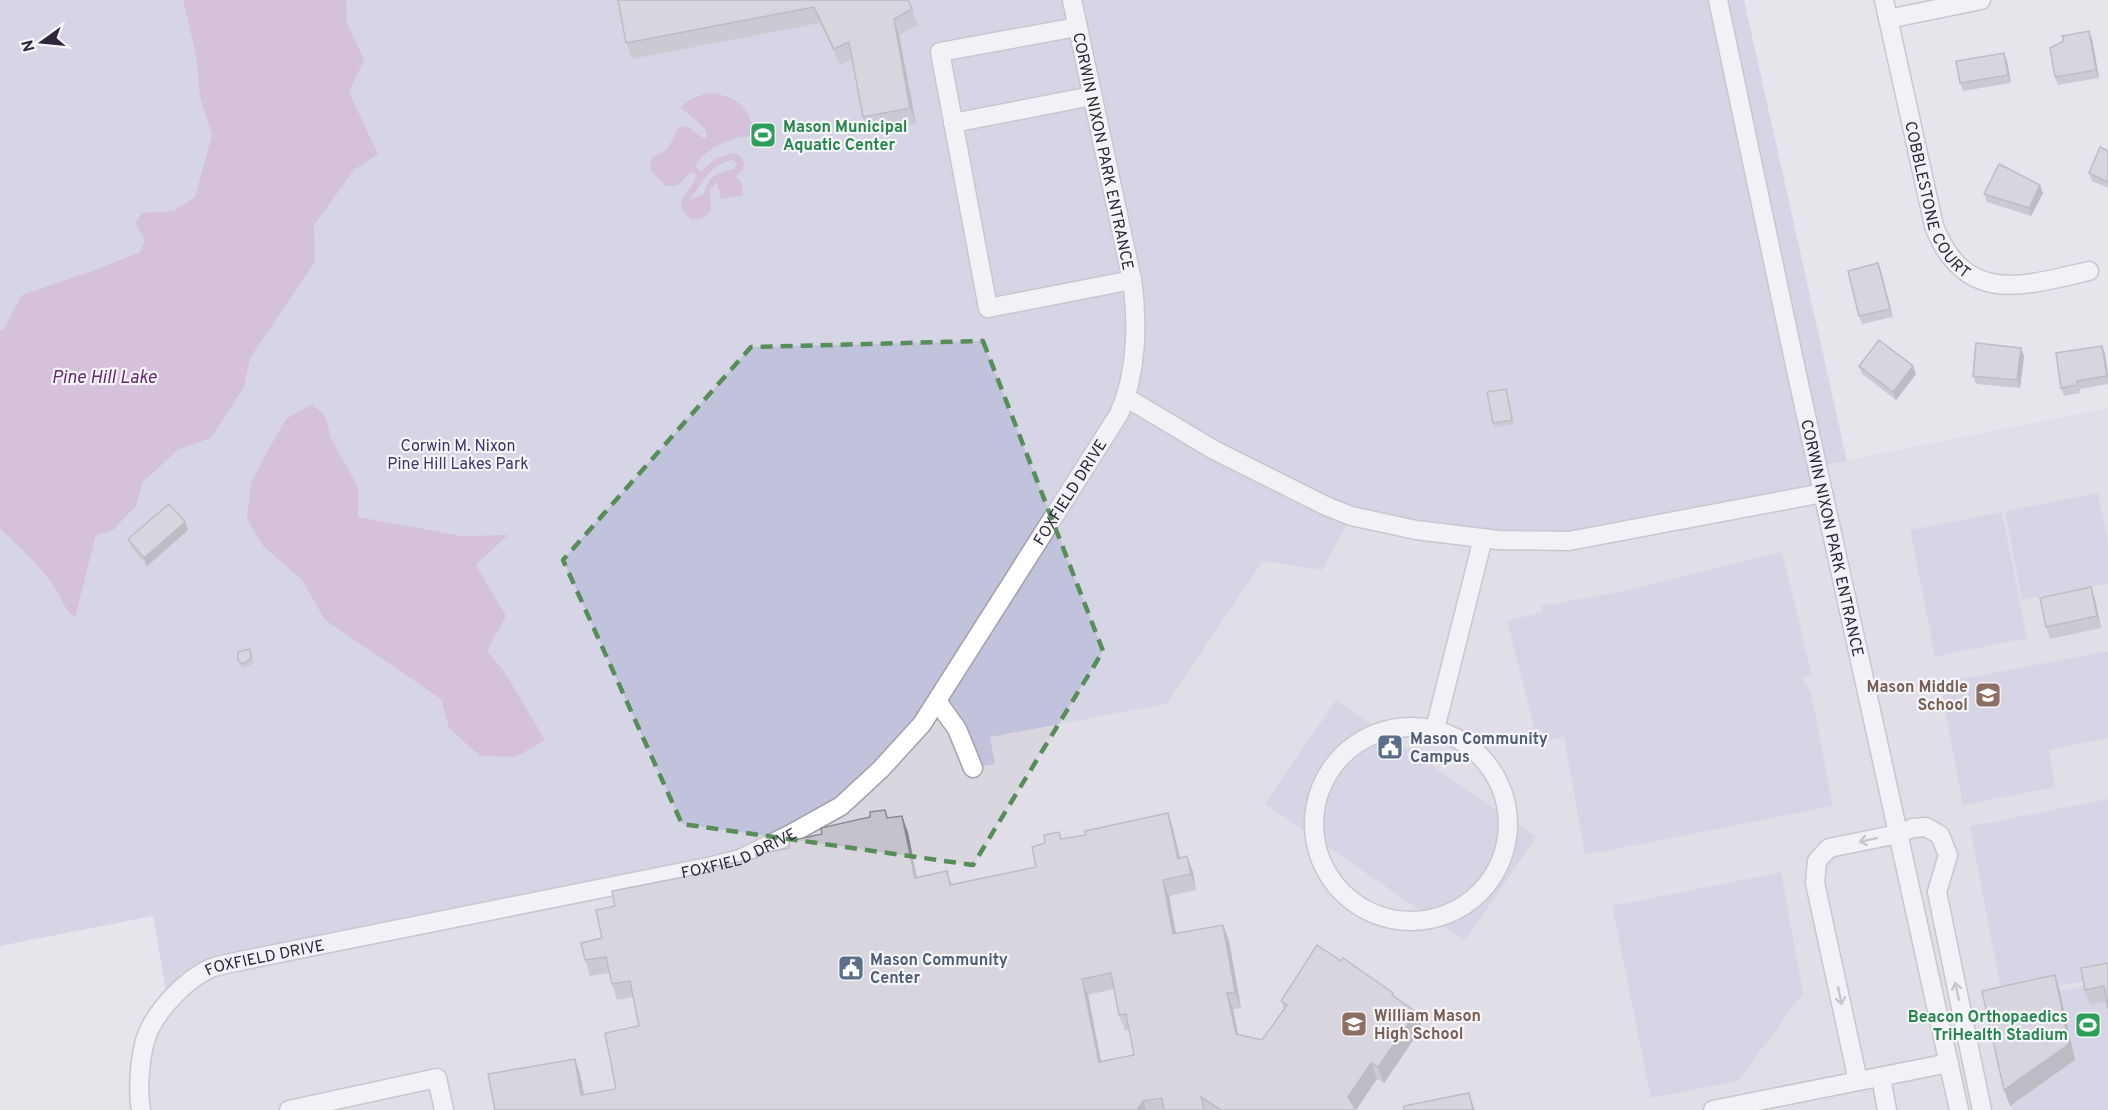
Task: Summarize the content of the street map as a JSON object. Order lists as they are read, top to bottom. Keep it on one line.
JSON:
{"streets":{"street":["CORWIN NIXON PARK ENTRANCE","COBBLESTONE COURT","FOXFIELD DRIVE"]},"crossings":[["CORWIN NIXON PARK ENTRANCE","FOXFIELD DRIVE"]],"water":["Pine Hill Lake"],"parks":["Corwin M. Nixon Pine Hill Lakes Park"],"places":{"sports":["Mason Municipal Aquatic Center","Beacon Orthopaedics TriHealth Stadium"],"school or university":["Mason Middle School","William Mason High School"],"public building":["Mason Community Campus","Mason Community Center"]},"north":"left"}
